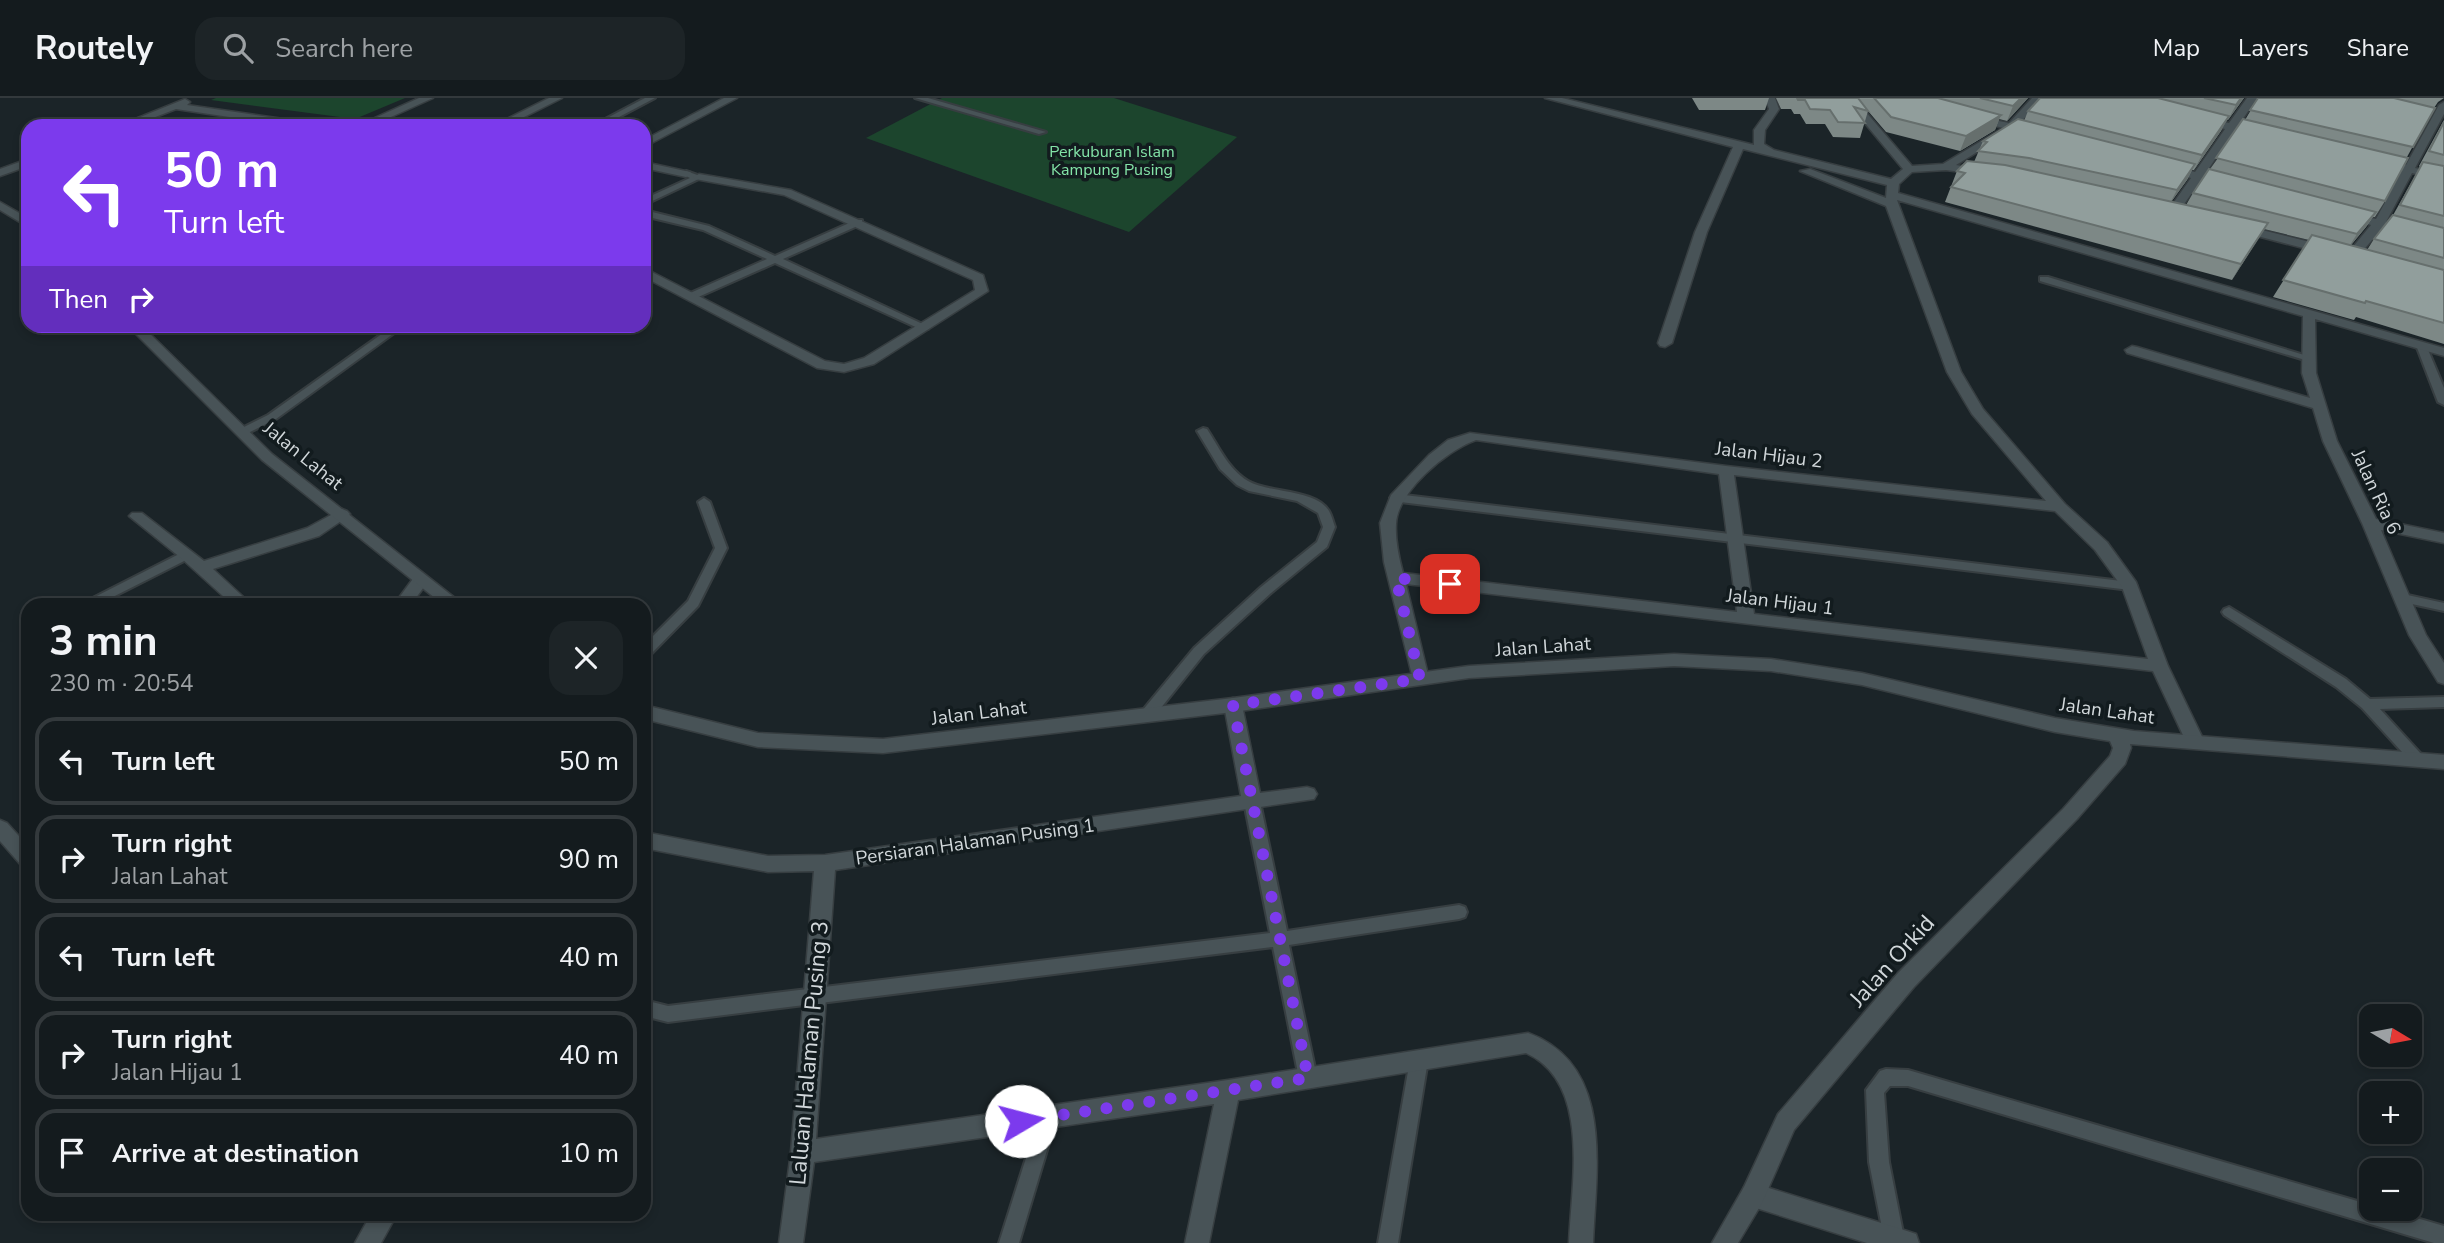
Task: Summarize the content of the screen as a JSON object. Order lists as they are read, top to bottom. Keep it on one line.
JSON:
{"streets":{"street":["Jalan Hijau 2","Jalan Lahat","Jalan Ria 6","Jalan Hijau 1","Persiaran Halaman Pusing 1","Jalan Orkid","Laluan Halaman Pusing 3"]},"crossings":[["Jalan Lahat","Jalan Orkid"],["Persiaran Halaman Pusing 1","Laluan Halaman Pusing 3"]],"parks":["Perkuburan Islam Kampung Pusing"],"north":"right","page":{"header":"Routely","search":"Search here","nav":["Map","Layers","Share"],"turn":["50 m","Turn left"],"then":"Then","heading":["3 min","230 m · 20:54"],"list":[{"name":"Turn left","value":"50 m"},{"name":"Turn right","note":"Jalan Lahat","value":"90 m"},{"name":"Turn left","value":"40 m"},{"name":"Turn right","note":"Jalan Hijau 1","value":"40 m"},{"name":"Arrive at destination","value":"10 m"}],"map_buttons":["+","−"]}}
